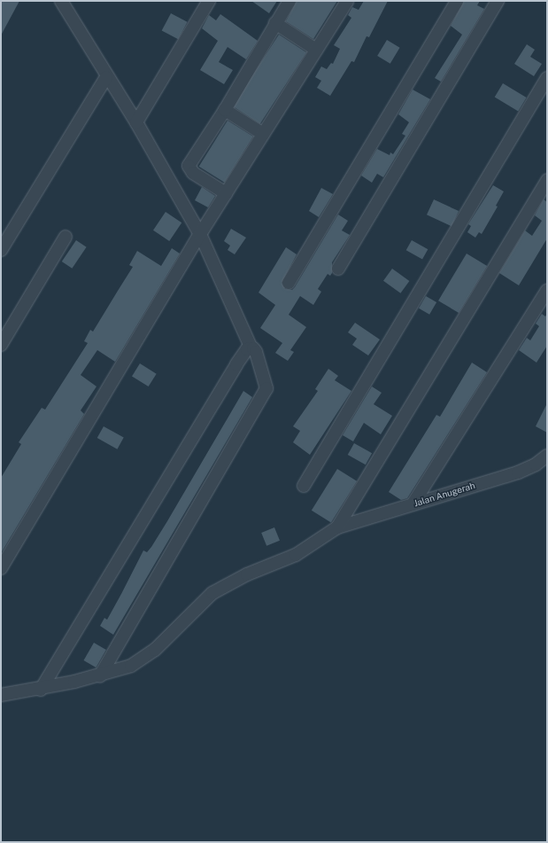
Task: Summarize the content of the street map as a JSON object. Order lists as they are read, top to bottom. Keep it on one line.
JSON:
{"streets":{"street":["Jalan Anugerah"]}}
